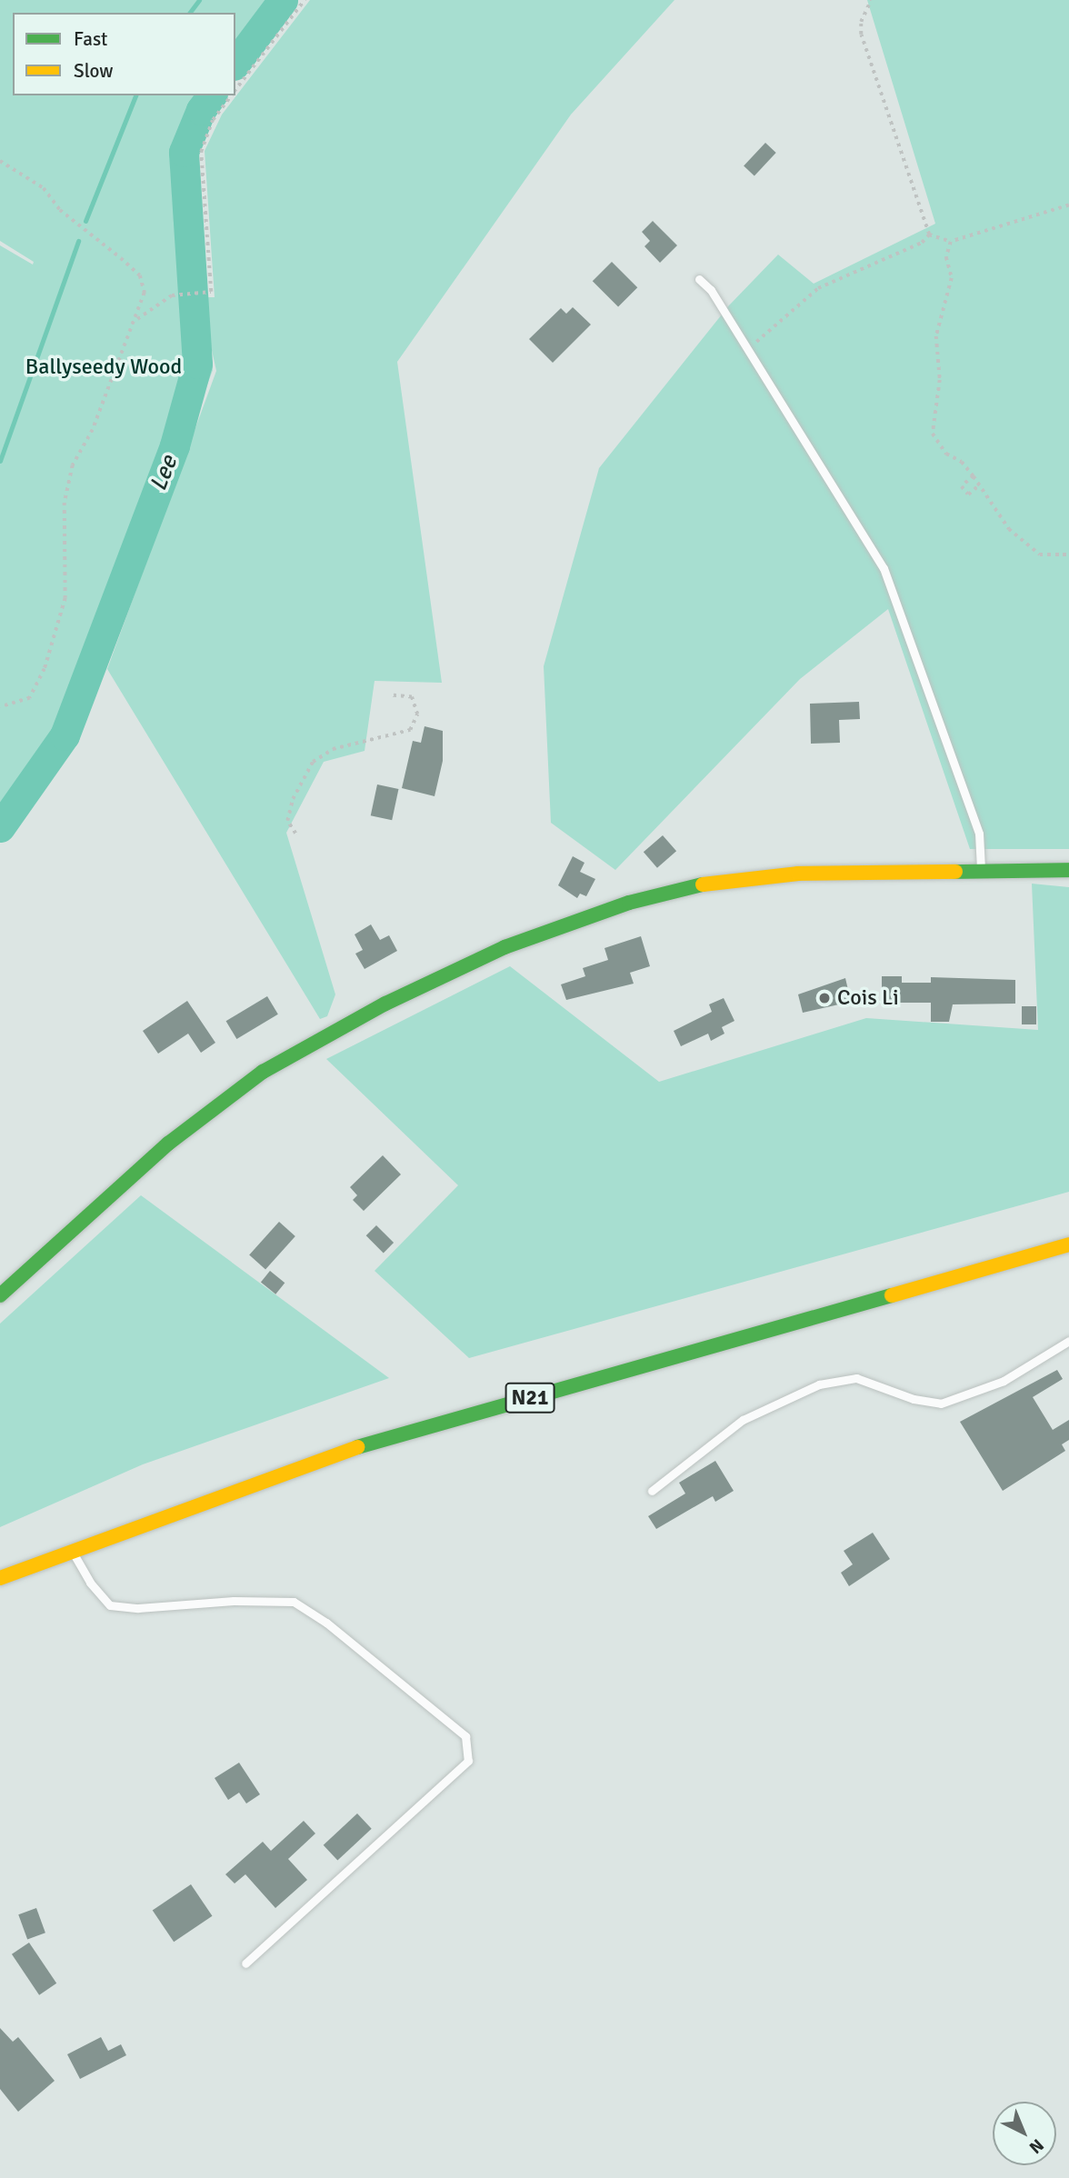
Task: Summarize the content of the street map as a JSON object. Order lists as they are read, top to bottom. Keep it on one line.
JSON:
{"streets":{"main road":["N21"]},"water":["Lee"],"parks":["Ballyseedy Wood"],"places":["Cois Li"],"legend":["Fast","Slow"],"north":"bottom right"}
